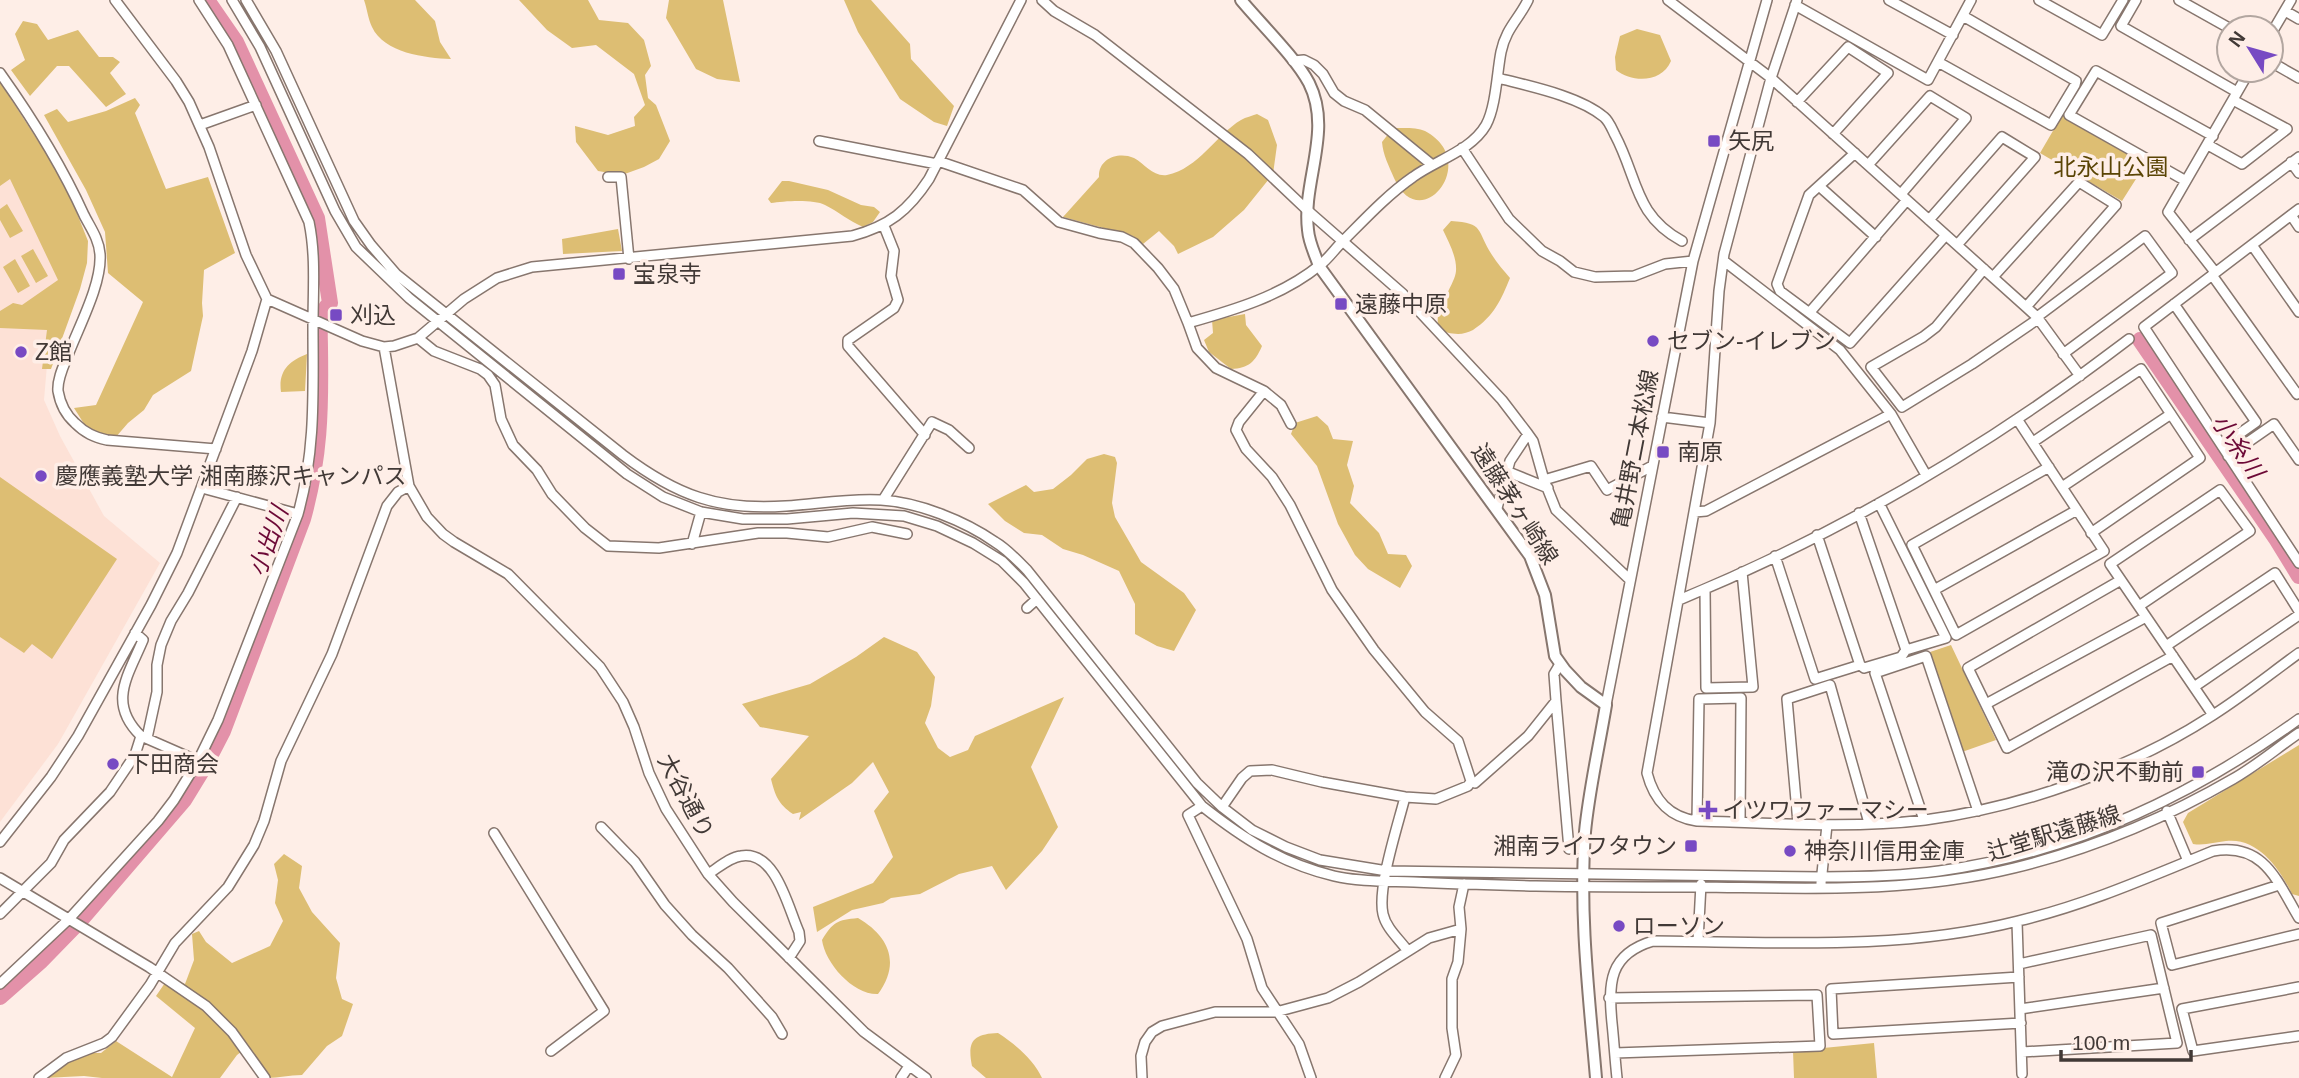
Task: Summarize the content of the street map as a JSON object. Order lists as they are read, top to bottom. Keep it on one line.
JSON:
{"streets":{"main road":["遠藤茅ヶ崎線"],"street":["亀井野二本松線","大谷通り","辻堂駅遠藤線"]},"crossings":[["亀井野二本松線","遠藤茅ヶ崎線"]],"water":["小糸川","小出川"],"parks":["北永山公園"],"places":{"transit":["矢尻","宝泉寺","遠藤中原","刈込","南原","滝の沢不動前","湘南ライフタウン"],"other":["セブン-イレブン","Ζ館","慶應義塾大学 湘南藤沢キャンパス","下田商会","神奈川信用金庫","ローソン"],"health":["イツワファーマシー"]},"scale_bar":"100 m","north":"top left"}
